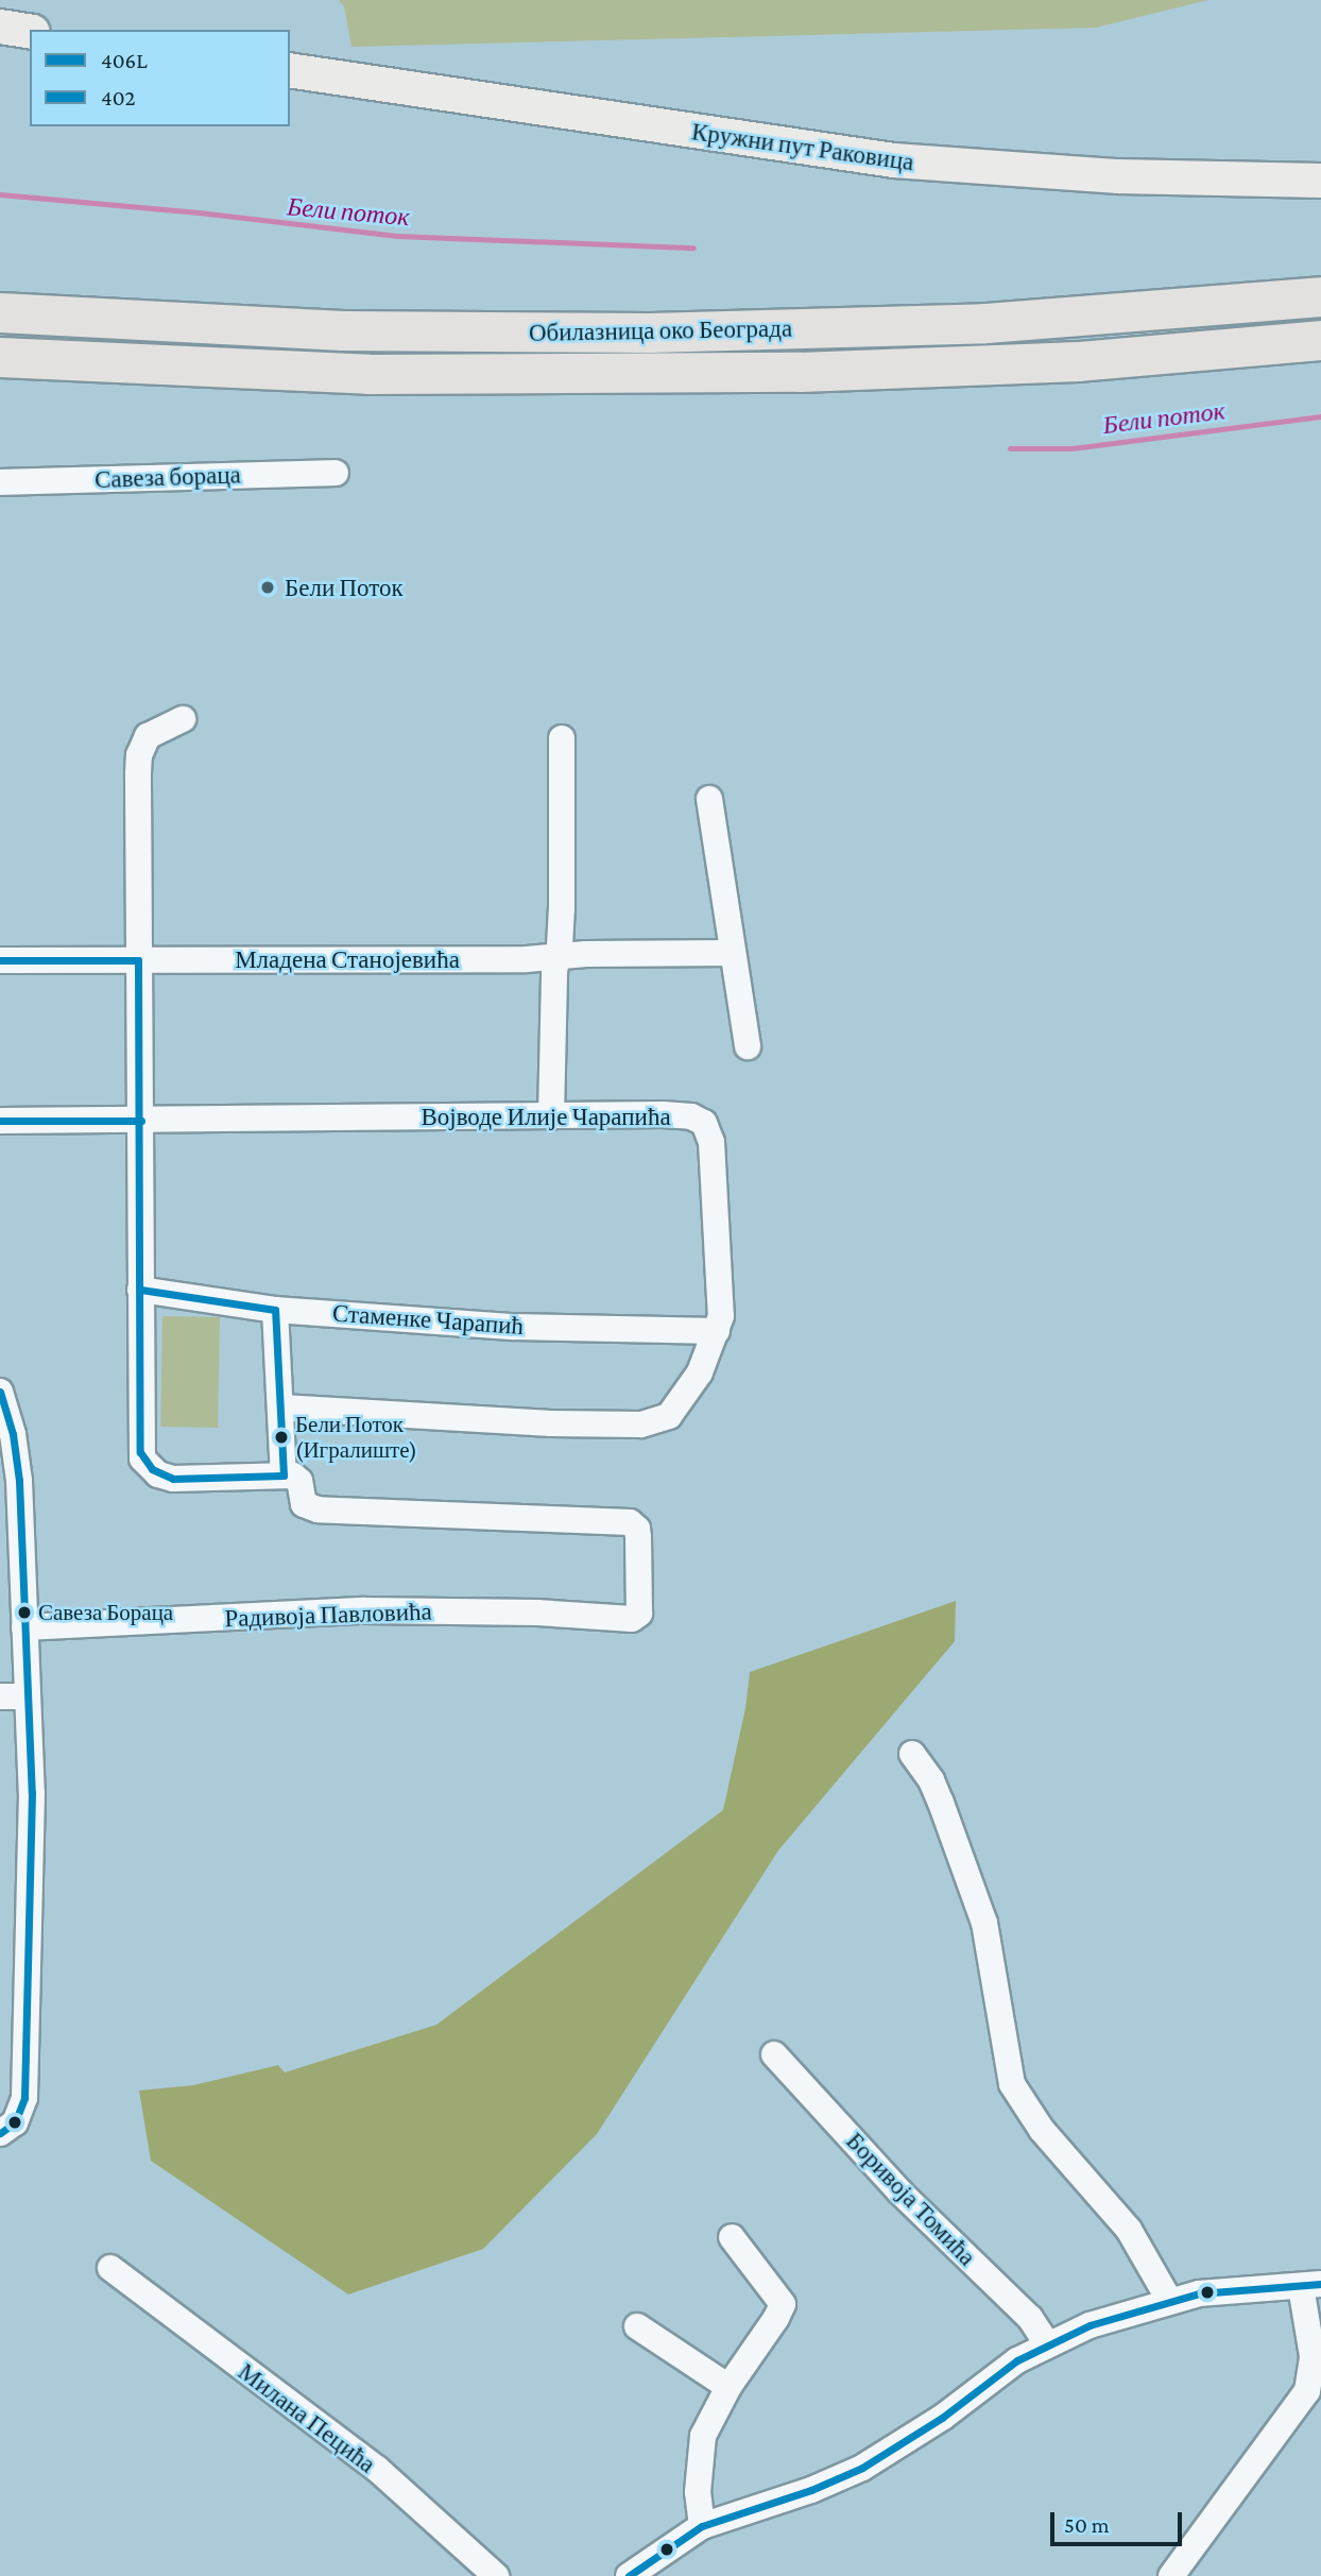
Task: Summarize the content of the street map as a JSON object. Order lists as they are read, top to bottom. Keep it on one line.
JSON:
{"streets":{"highway":["Обилазница око Београда"],"main road":["Кружни пут Раковица"],"street":["Савеза бораца","Младена Станојевића","Војводе Илије Чарапића","Стаменке Чарапић","Радивоја Павловића","Боривоја Томића","Милана Пецића"]},"crossings":[["Војводе Илије Чарапића","Стаменке Чарапић"]],"water":["Бели поток"],"places":["Бели Поток","Бели Поток (Игралиште)","Савеза Бораца"],"lines":["transit line 406L","transit line 402"],"legend":["406L","402"],"scale_bar":"50 m"}
